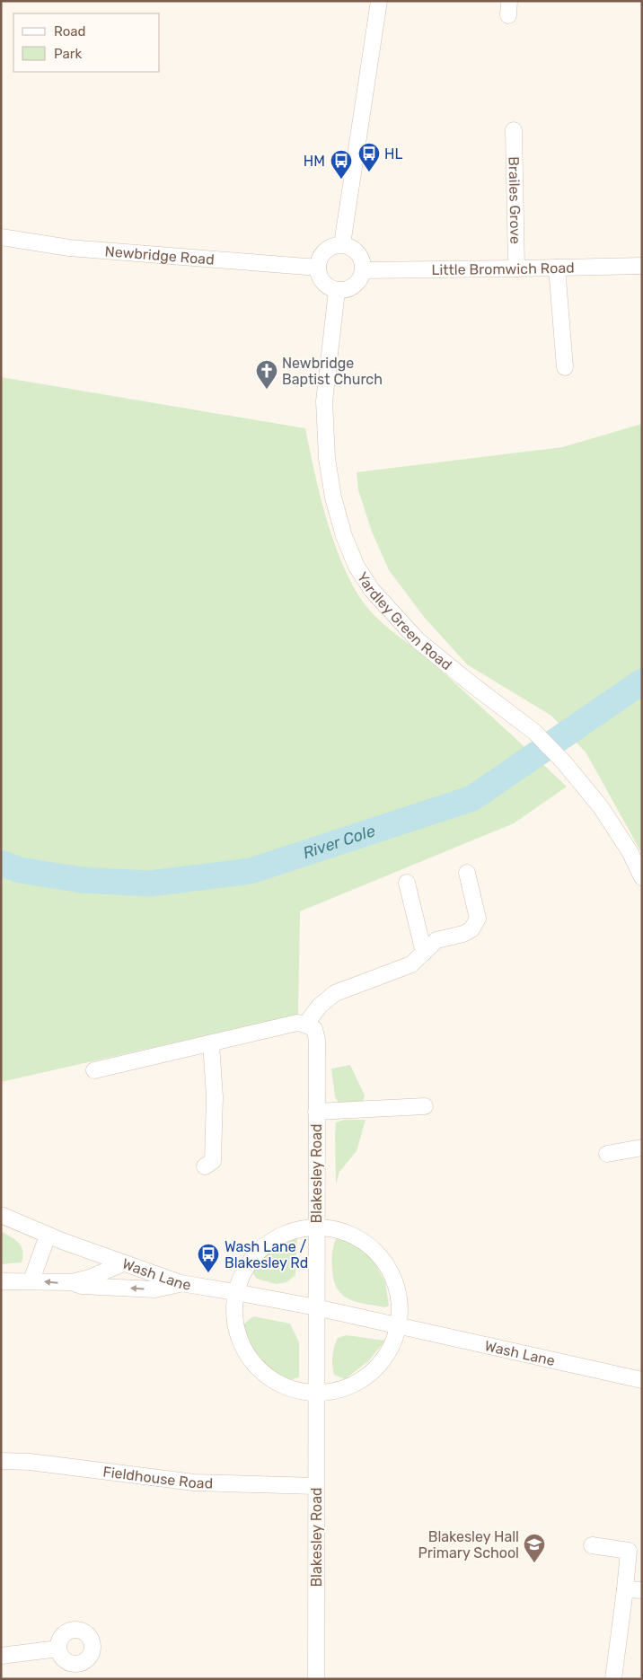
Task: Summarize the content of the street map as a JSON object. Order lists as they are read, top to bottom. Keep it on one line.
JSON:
{"streets":{"street":["Brailes Grove","Newbridge Road","Little Bromwich Road","Yardley Green Road","Blakesley Road","Wash Lane","Fieldhouse Road"]},"crossings":[["Brailes Grove","Little Bromwich Road"],["Newbridge Road","Little Bromwich Road"],["Newbridge Road","Yardley Green Road"],["Little Bromwich Road","Yardley Green Road"],["Blakesley Road","Wash Lane"],["Blakesley Road","Fieldhouse Road"]],"water":["River Cole"],"places":{"bus stop":["HL","HM","Wash Lane / Blakesley Rd"],"church":["Newbridge Baptist Church"],"school or university":["Blakesley Hall Primary School"]},"legend":["Road","Park"]}
